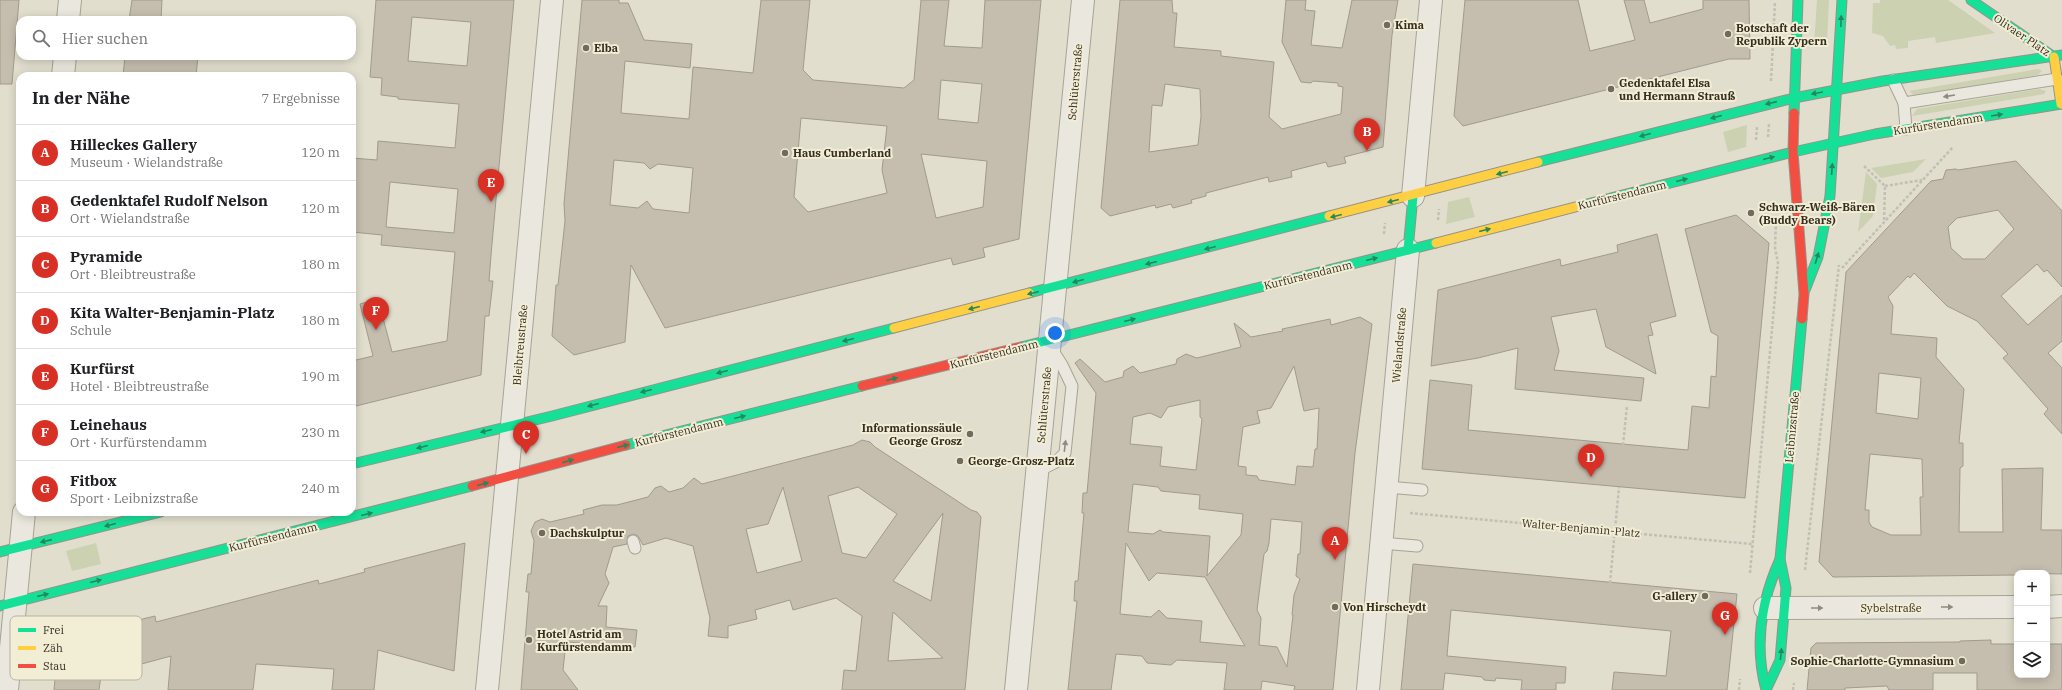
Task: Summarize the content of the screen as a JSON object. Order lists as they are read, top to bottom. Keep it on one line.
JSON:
{"streets":{"main road":["Olivaer Platz","Kurfürstendamm","Wielandstraße","Leibnizstraße"],"street":["Schlüterstraße","Bleibtreustraße","Sybelstraße"],"path":["Walter-Benjamin-Platz"]},"crossings":[["Schlüterstraße","Kurfürstendamm"],["Kurfürstendamm","Bleibtreustraße"],["Kurfürstendamm","Wielandstraße"],["Kurfürstendamm","Leibnizstraße"],["Leibnizstraße","Sybelstraße"]],"one_way":["Sybelstraße"],"places":["Kima","Botschaft der Republik Zypern","Elba","Gedenktafel Elsa und Hermann Strauß","Haus Cumberland","Schwarz-Weiß-Bären (Buddy Bears)","Informationssäule George Grosz","George-Grosz-Platz","Dachskulptur","G-allery","Von Hirscheydt","Hotel Astrid am Kurfürstendamm","Sophie-Charlotte-Gymnasium"],"legend":["Frei","Zäh","Stau"],"page":{"search":"Hier suchen","heading":["In der Nähe","7 Ergebnisse"],"pins":["B","E","F","C","D","A","G"],"list":[{"mark":"A","name":"Hilleckes Gallery","note":"Museum · Wielandstraße","value":"120 m"},{"mark":"B","name":"Gedenktafel Rudolf Nelson","note":"Ort · Wielandstraße","value":"120 m"},{"mark":"C","name":"Pyramide","note":"Ort · Bleibtreustraße","value":"180 m"},{"mark":"D","name":"Kita Walter-Benjamin-Platz","note":"Schule","value":"180 m"},{"mark":"E","name":"Kurfürst","note":"Hotel · Bleibtreustraße","value":"190 m"},{"mark":"F","name":"Leinehaus","note":"Ort · Kurfürstendamm","value":"230 m"},{"mark":"G","name":"Fitbox","note":"Sport · Leibnizstraße","value":"240 m"}],"map_buttons":["+","−"]}}
